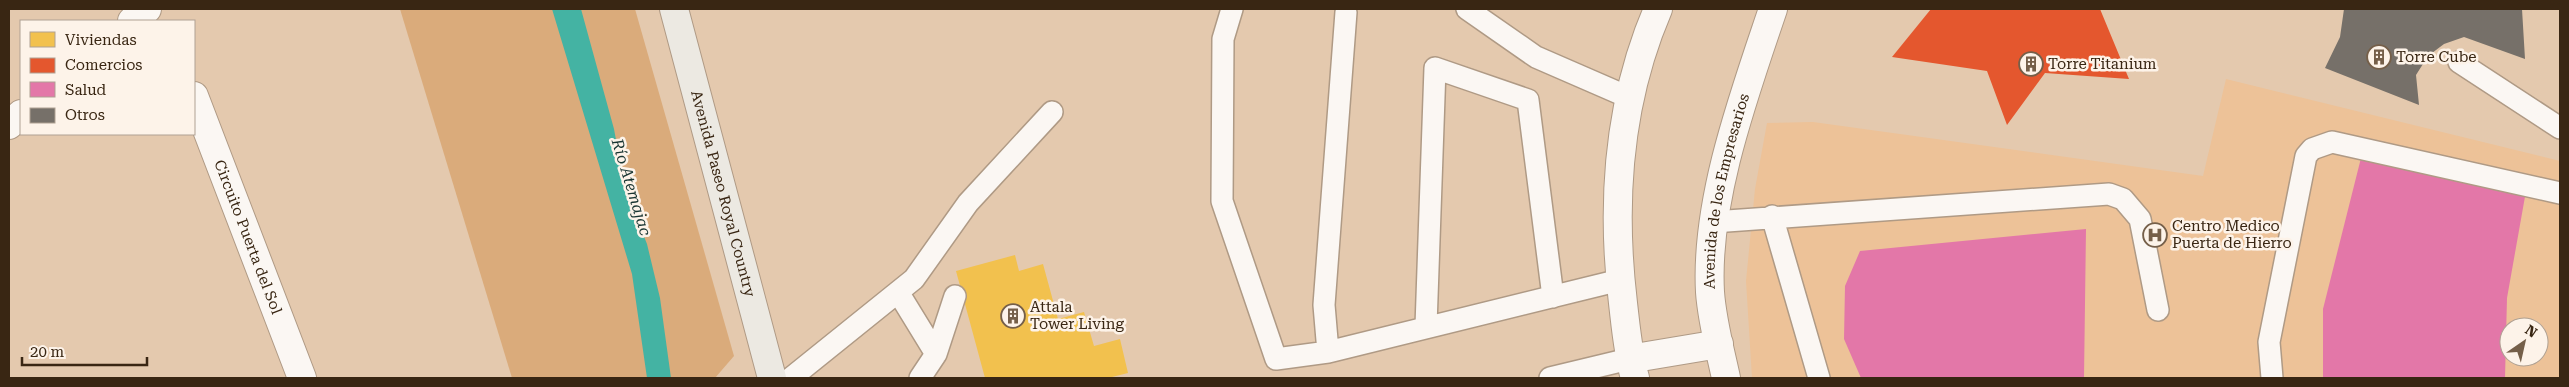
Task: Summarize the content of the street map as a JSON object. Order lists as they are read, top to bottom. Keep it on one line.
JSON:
{"streets":{"street":["Avenida de los Empresarios","Avenida Paseo Royal Country","Circuito Puerta del Sol"]},"water":["Río Atemajac"],"places":{"building":["Torre Cube","Torre Titanium","Attala Tower Living"],"hospital":["Centro Medico Puerta de Hierro"]},"legend":["Viviendas","Comercios","Salud","Otros"],"scale_bar":"20 m","north":"top right"}
